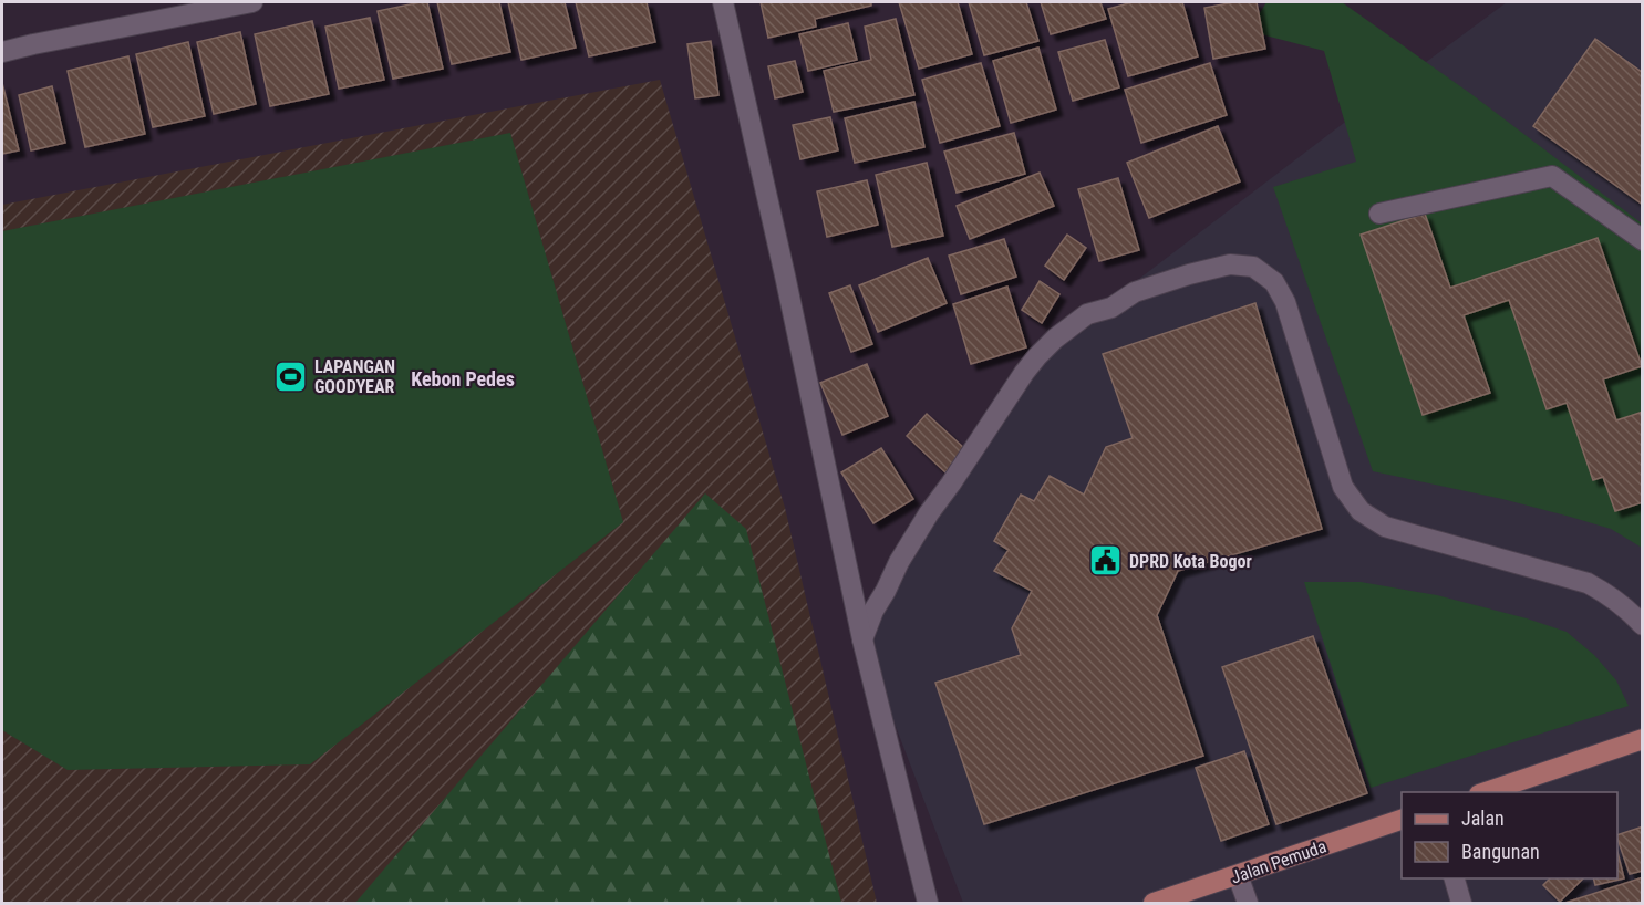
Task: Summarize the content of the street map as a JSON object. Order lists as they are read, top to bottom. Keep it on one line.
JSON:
{"streets":{"main road":["Jalan Pemuda"]},"districts":["Kebon Pedes"],"places":{"sports":["LAPANGAN GOODYEAR"],"public building":["DPRD Kota Bogor"]},"legend":["Jalan","Bangunan"]}
